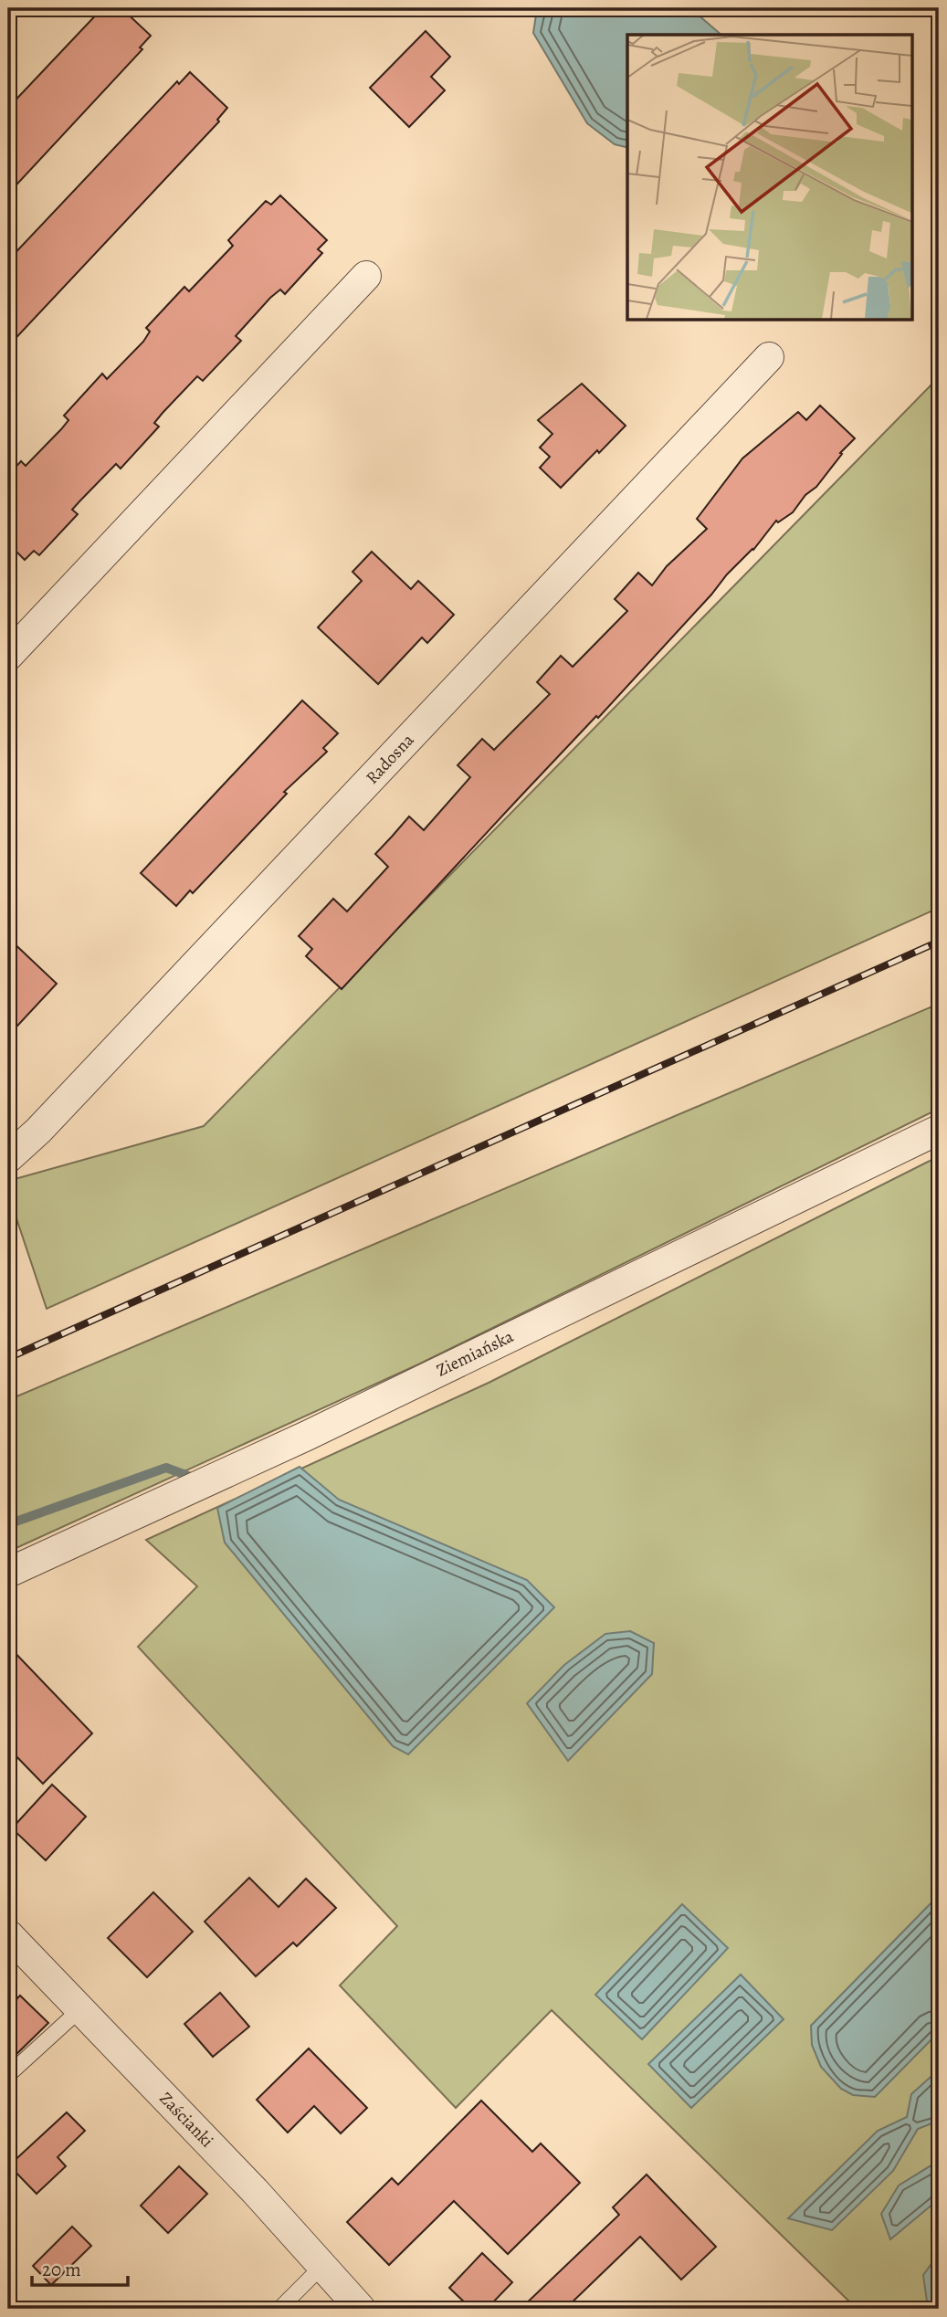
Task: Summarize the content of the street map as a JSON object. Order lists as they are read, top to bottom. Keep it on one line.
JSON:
{"streets":{"street":["Radosna","Ziemiańska","Zaścianki"]},"scale_bar":"20 m"}
